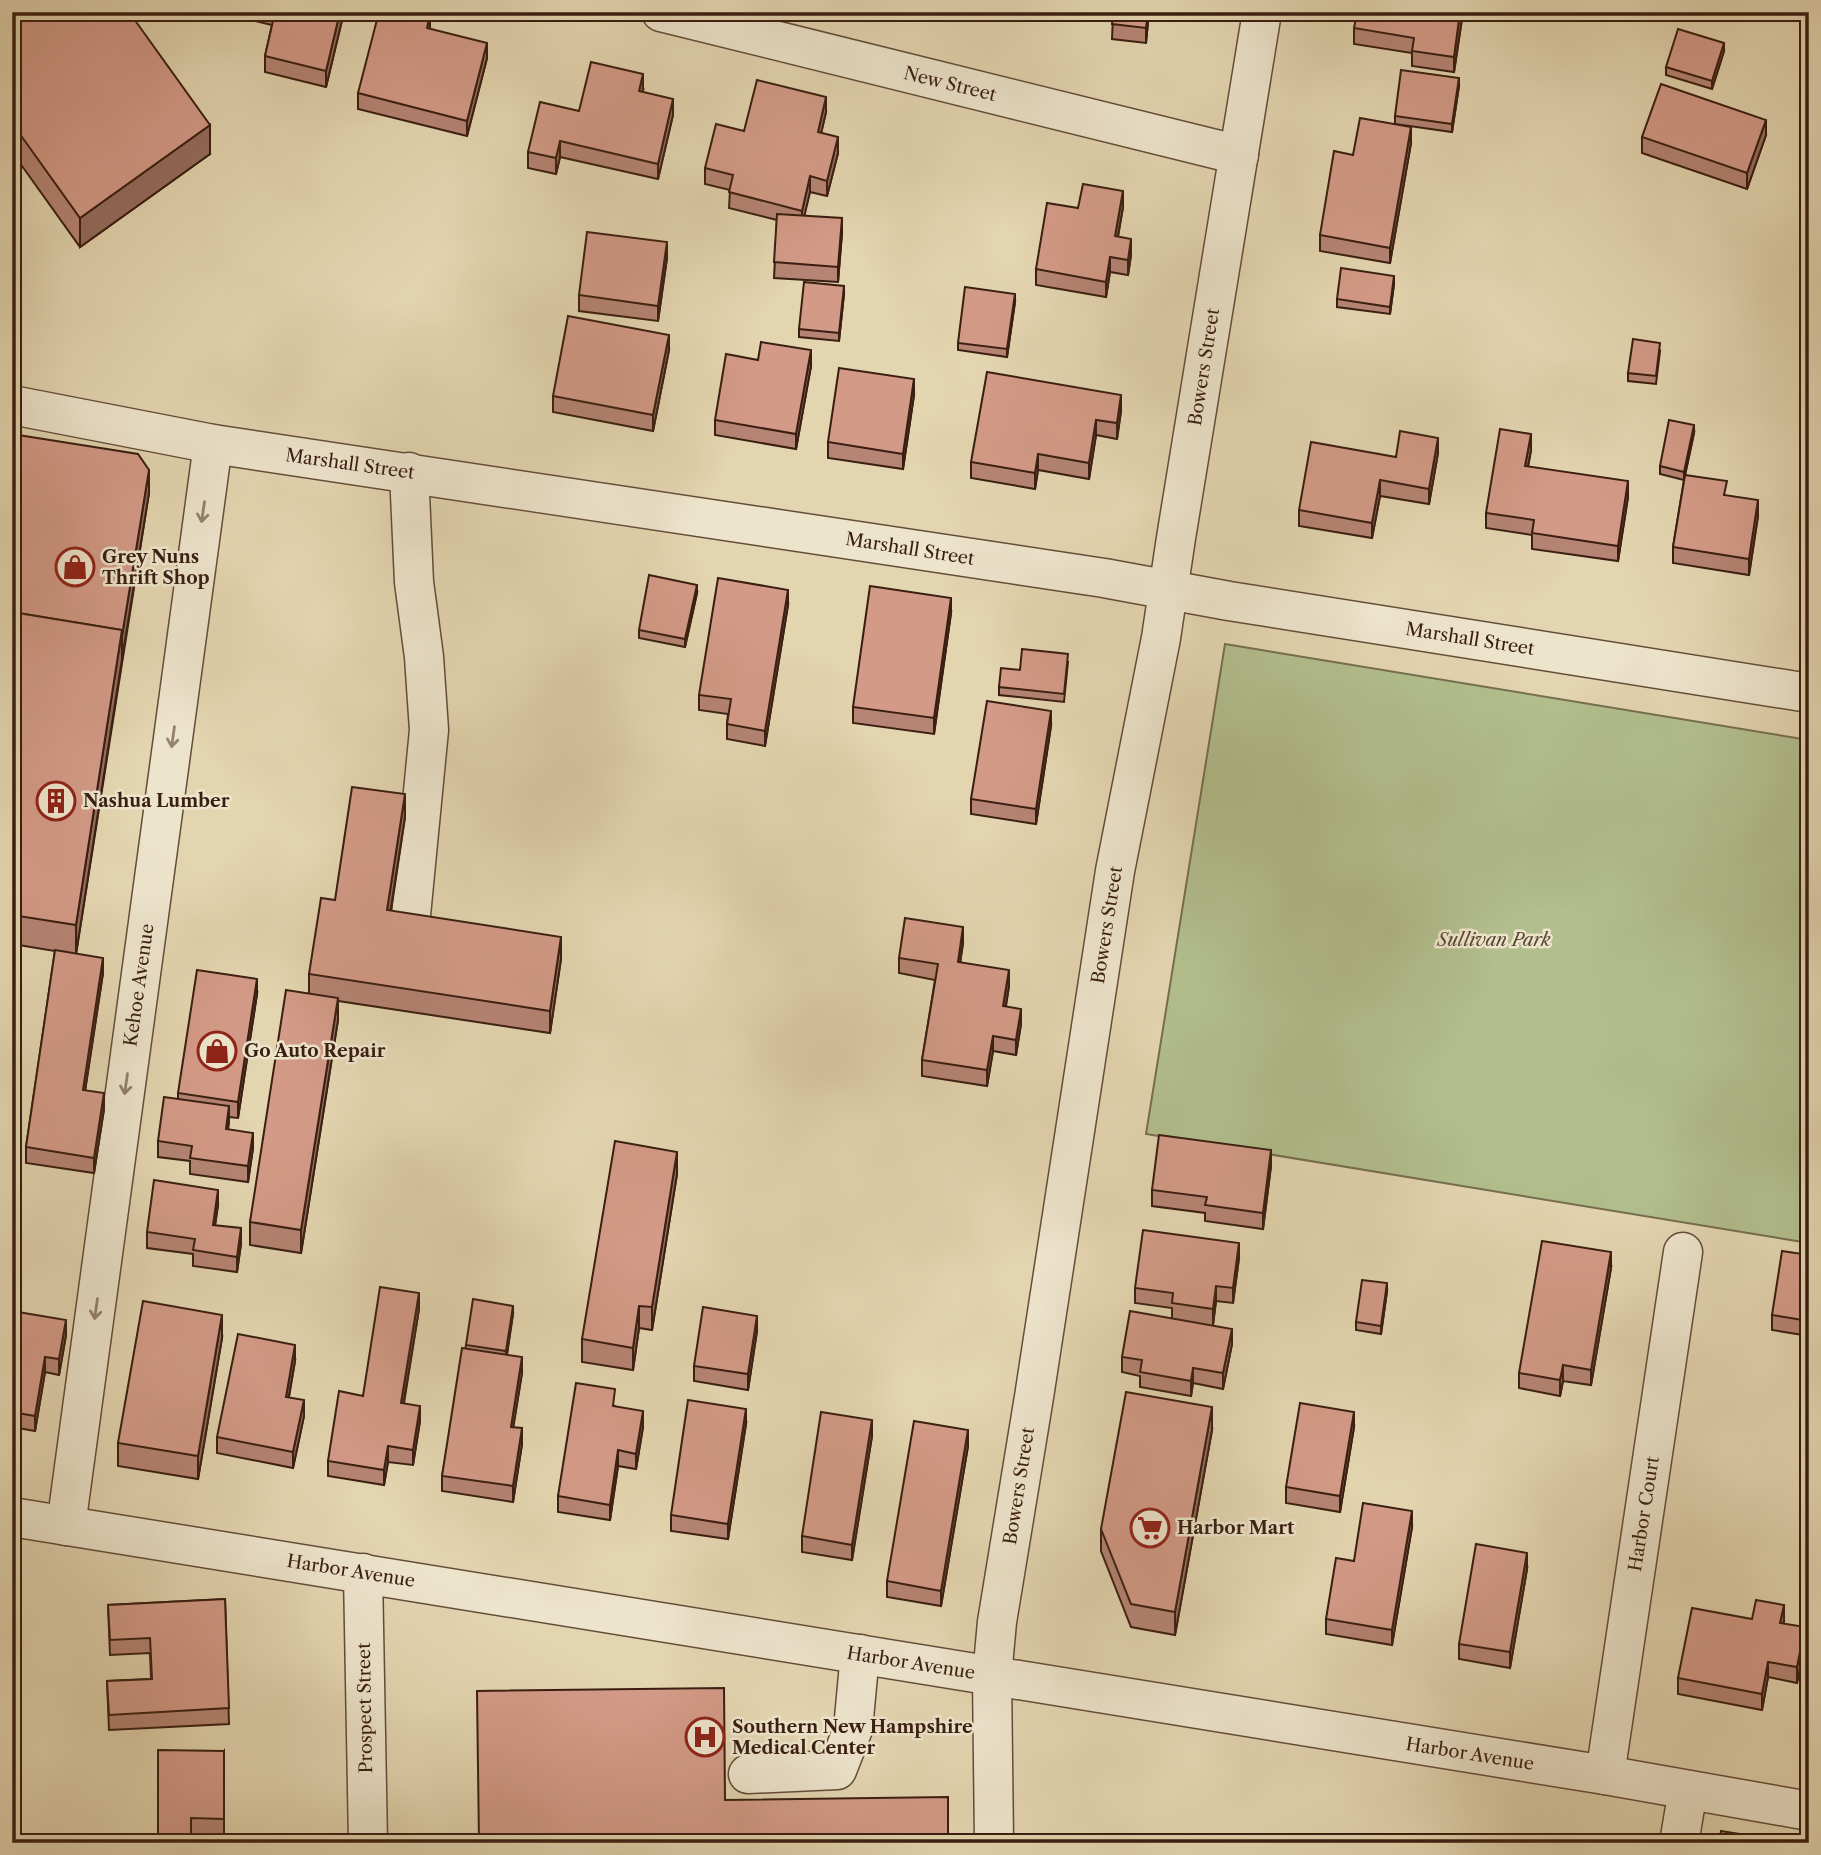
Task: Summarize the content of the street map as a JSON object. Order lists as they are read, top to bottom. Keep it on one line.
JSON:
{"streets":{"street":["New Street","Bowers Street","Marshall Street","Kehoe Avenue","Harbor Court","Harbor Avenue","Prospect Street"]},"crossings":[["New Street","Bowers Street"],["Bowers Street","Marshall Street"],["Bowers Street","Harbor Avenue"],["Marshall Street","Kehoe Avenue"],["Kehoe Avenue","Harbor Avenue"],["Harbor Court","Harbor Avenue"],["Harbor Avenue","Prospect Street"]],"parks":["Sullivan Park"],"places":{"shop":["Grey Nuns Thrift Shop","Go Auto Repair"],"building":["Nashua Lumber"],"supermarket":["Harbor Mart"],"hospital":["Southern New Hampshire Medical Center"]}}
